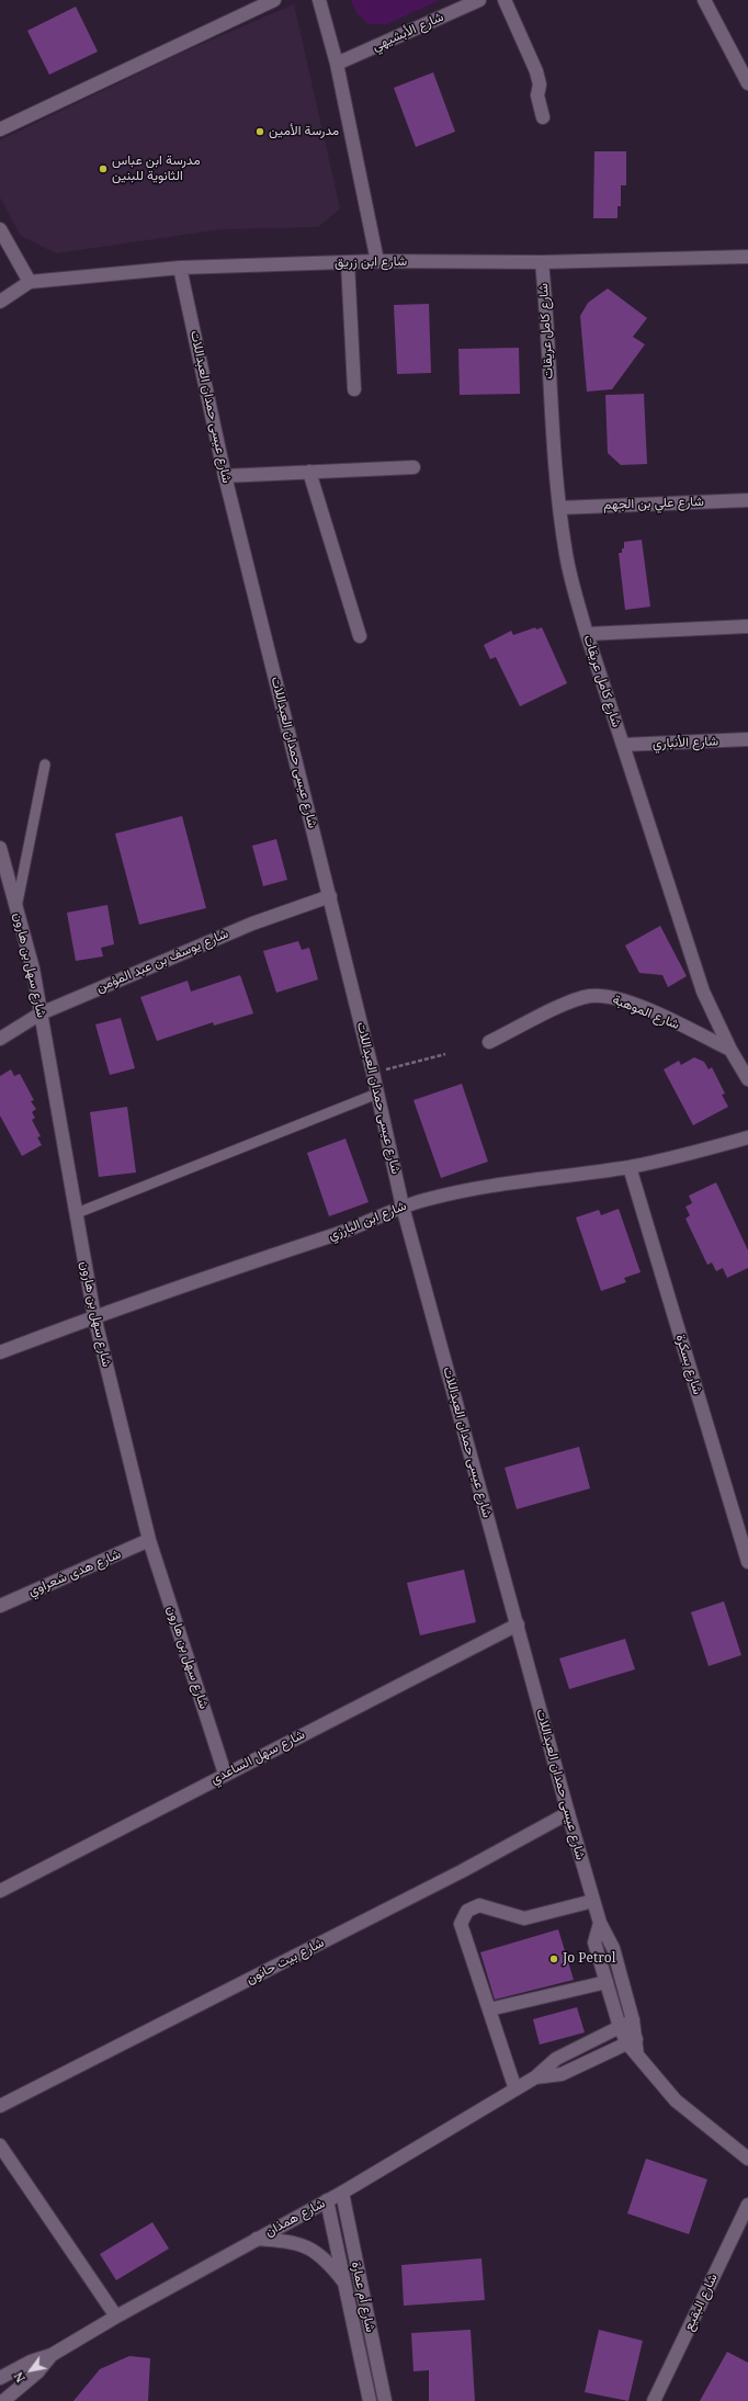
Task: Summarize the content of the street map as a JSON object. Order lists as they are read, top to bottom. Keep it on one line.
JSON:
{"streets":{"street":["شارع الأبشيهي","شارع ابن زريق","شارع كامل عريقات","شارع عيسى حمدان العبداللات","شارع علي بن الجهم","شارع الأنباري","شارع يوسف بن عبد المؤمن","شارع سهل بن هارون","شارع الموهبة","شارع ابن البارزي","شارع بسكرة","شارع هدى شعراوي","شارع سهل الساعدي","شارع بيت حانون","شارع همذان","شارع أم عمارة","شارع البقيع"]},"crossings":[["شارع ابن زريق","شارع كامل عريقات"],["شارع ابن زريق","شارع عيسى حمدان العبداللات"],["شارع كامل عريقات","شارع علي بن الجهم"],["شارع كامل عريقات","شارع الأنباري"],["شارع كامل عريقات","شارع الموهبة"],["شارع عيسى حمدان العبداللات","شارع يوسف بن عبد المؤمن"],["شارع عيسى حمدان العبداللات","شارع ابن البارزي"],["شارع عيسى حمدان العبداللات","شارع سهل الساعدي"],["شارع عيسى حمدان العبداللات","شارع بيت حانون"],["شارع عيسى حمدان العبداللات","شارع همذان"],["شارع يوسف بن عبد المؤمن","شارع سهل بن هارون"],["شارع سهل بن هارون","شارع ابن البارزي"],["شارع سهل بن هارون","شارع هدى شعراوي"],["شارع سهل بن هارون","شارع سهل الساعدي"],["شارع ابن البارزي","شارع بسكرة"],["شارع همذان","شارع أم عمارة"]],"places":["مدرسة الأمين","مدرسة ابن عباس الثانوية للبنين","Jo Petrol"],"north":"bottom left"}
